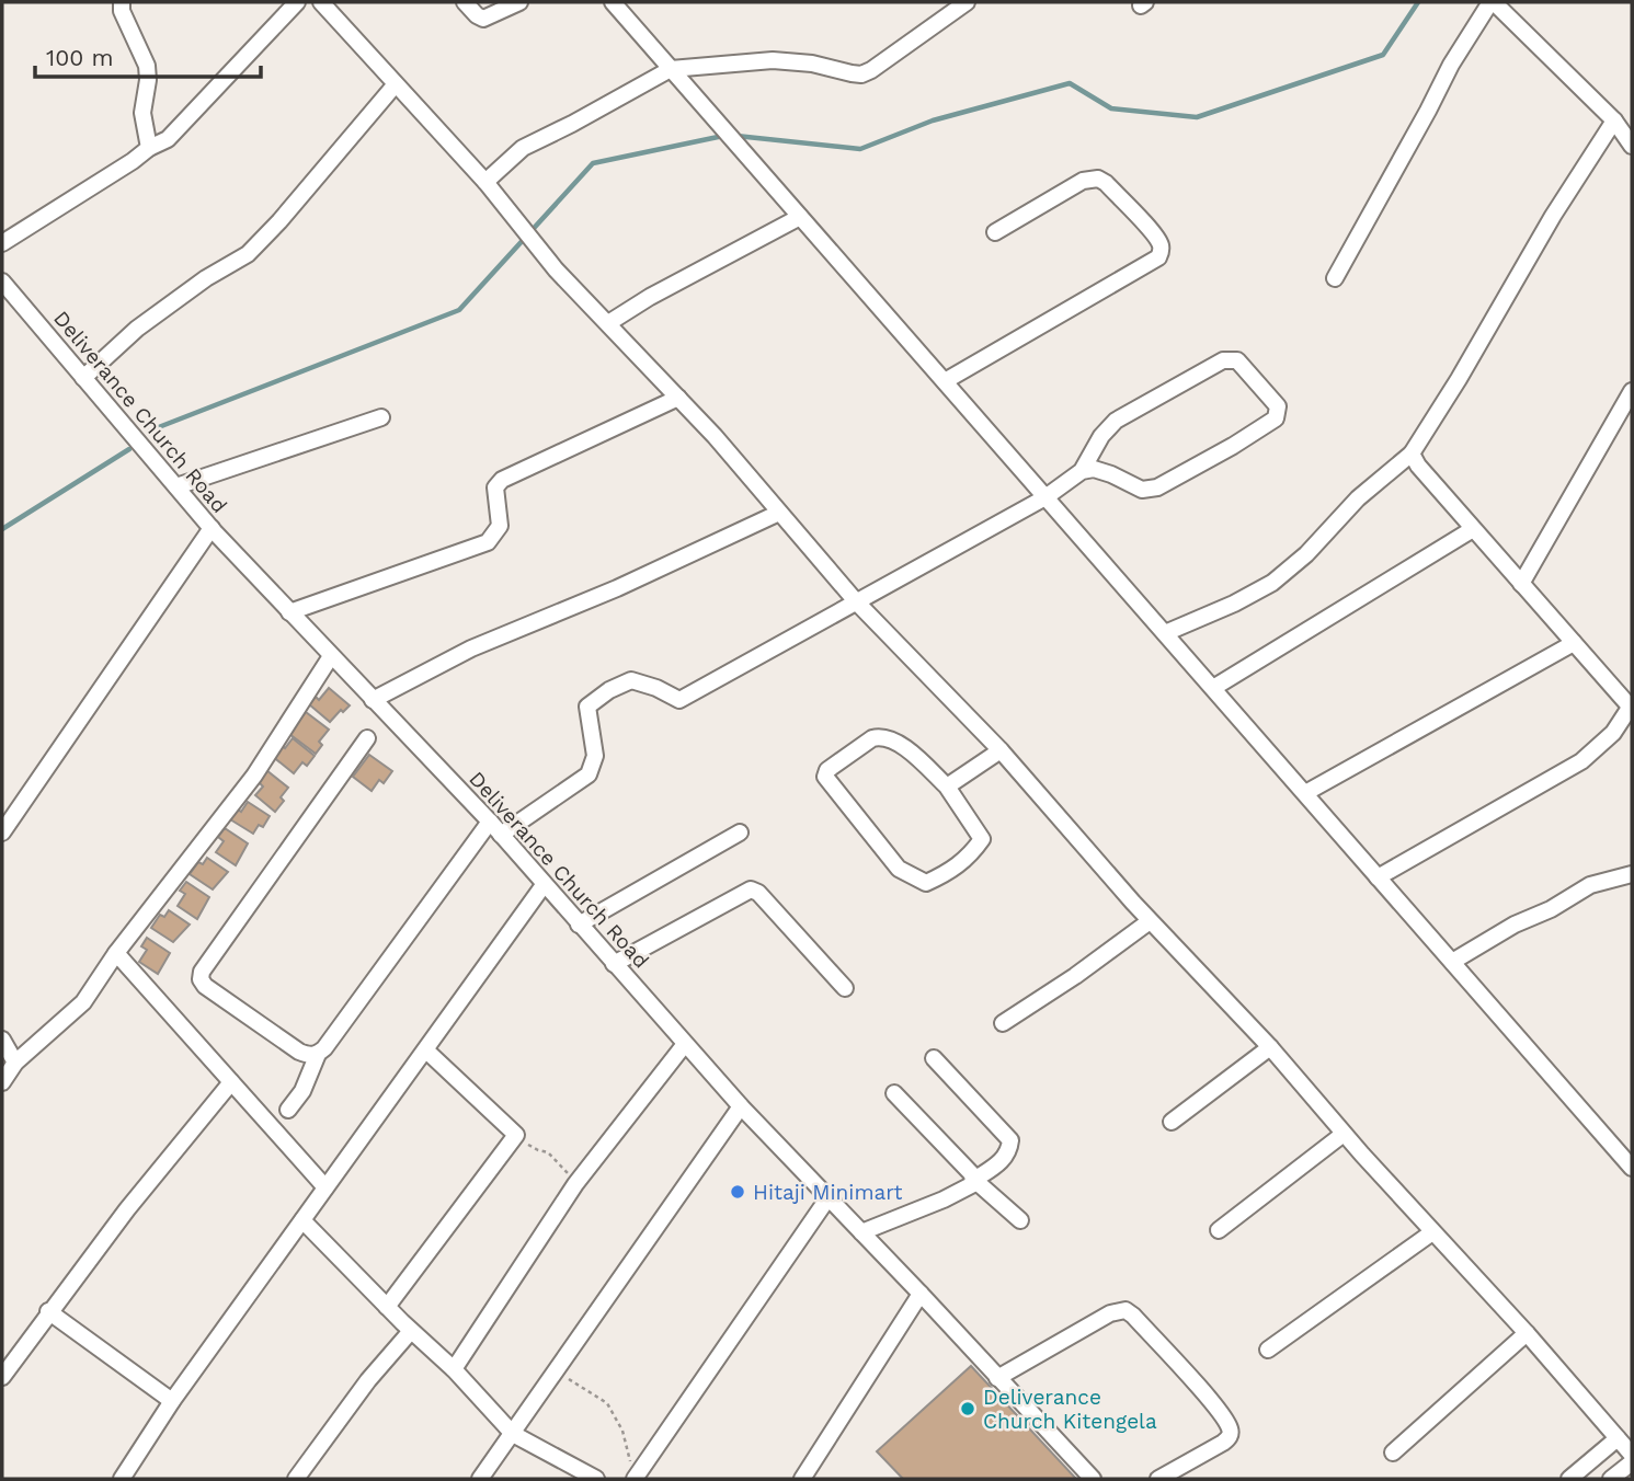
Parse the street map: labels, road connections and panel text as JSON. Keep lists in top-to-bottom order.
{
  "streets": {
    "street": ["Deliverance Church Road"]
  },
  "places": ["Hitaji Minimart", "Deliverance Church Kitengela"],
  "scale_bar": "100 m"
}
